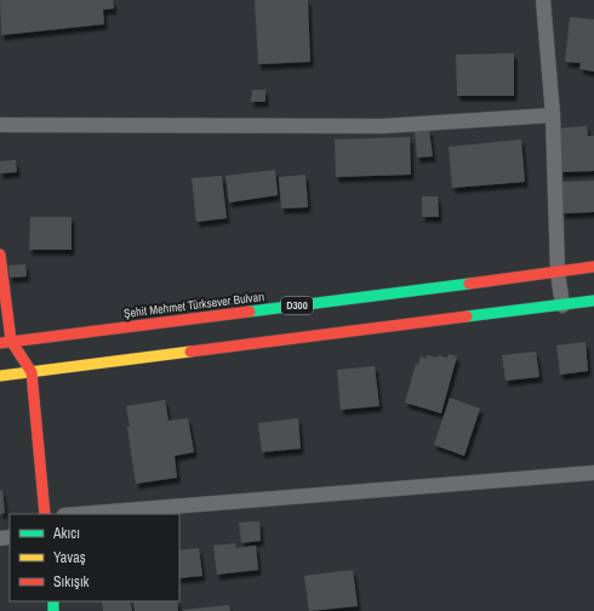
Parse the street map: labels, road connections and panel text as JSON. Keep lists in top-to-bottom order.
{
  "streets": {
    "main road": ["Şehit Mehmet Türksever Bulvarı", "D300"]
  },
  "legend": ["Akıcı", "Yavaş", "Sıkışık"]
}
